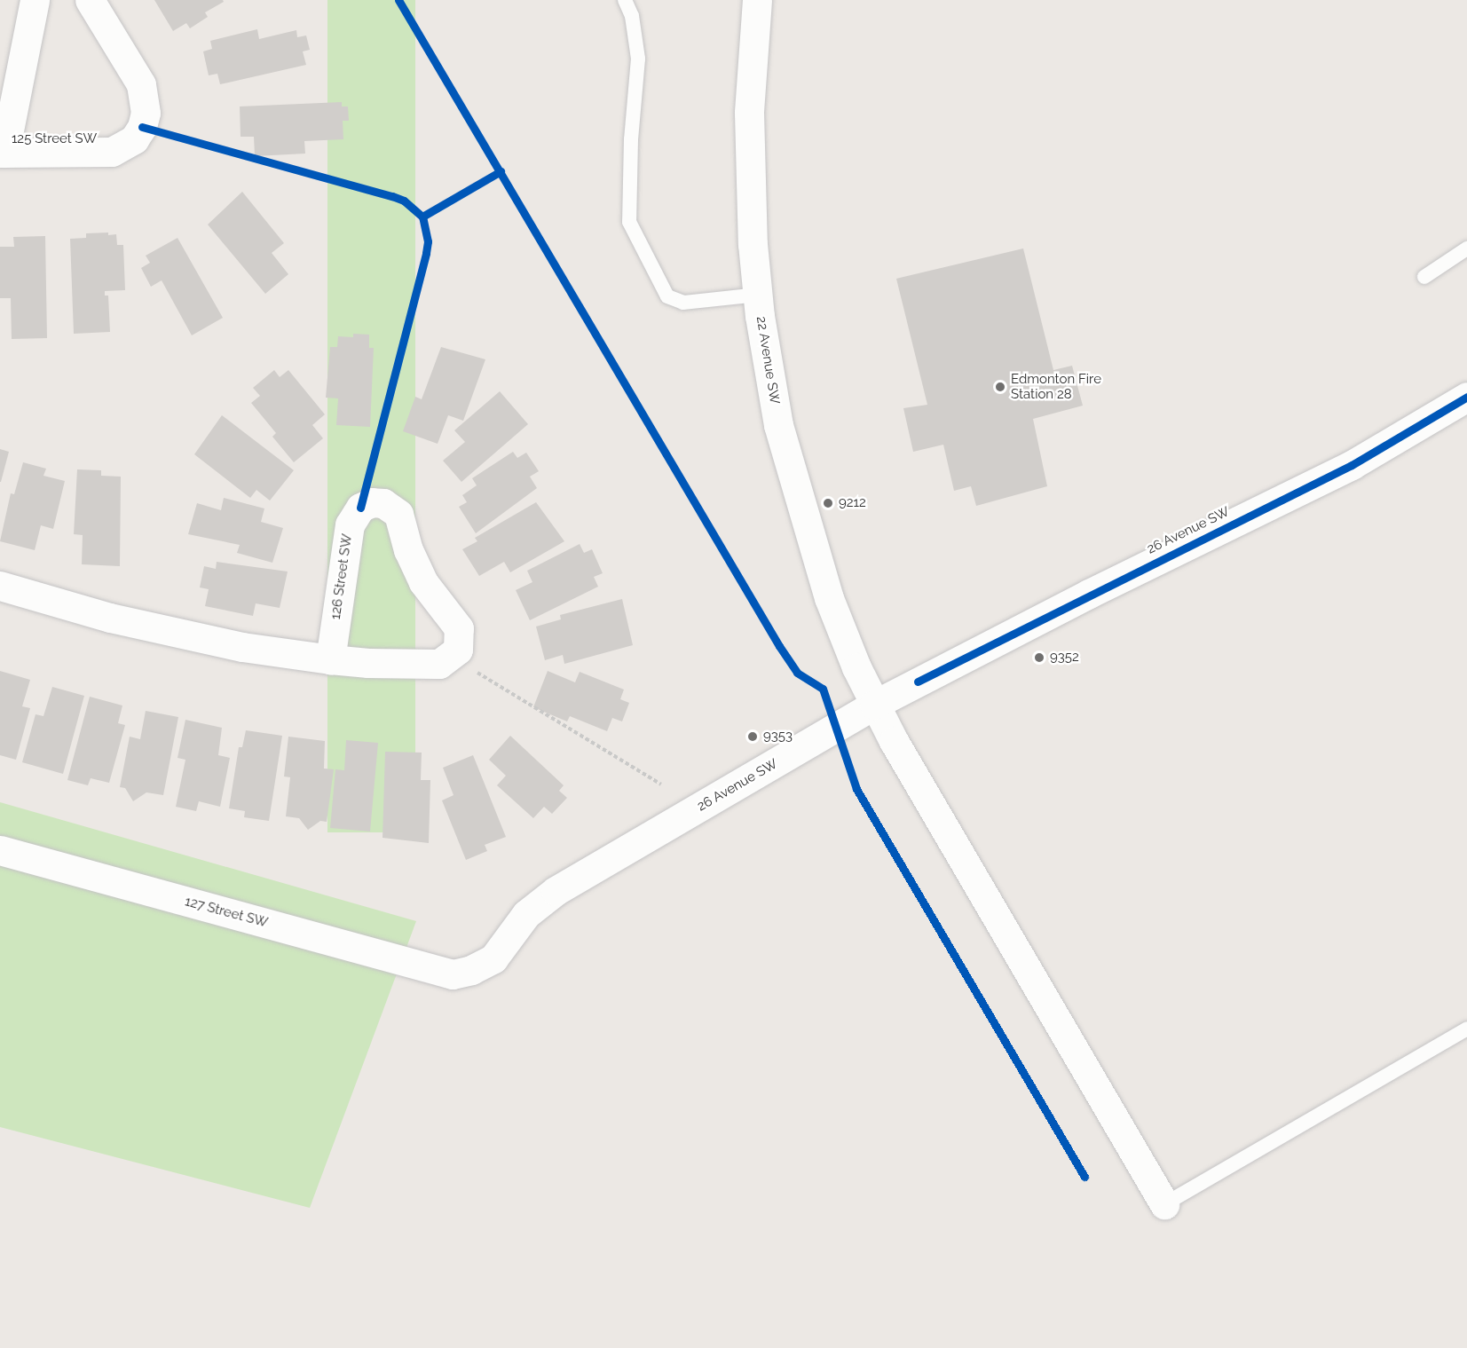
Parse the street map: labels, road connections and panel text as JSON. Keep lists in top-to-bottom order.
{
  "streets": {
    "street": [
      "125 Street SW",
      "22 Avenue SW",
      "26 Avenue SW",
      "126 Street SW",
      "127 Street SW"
    ]
  },
  "crossings": [
    ["22 Avenue SW", "26 Avenue SW"],
    ["26 Avenue SW", "127 Street SW"]
  ],
  "places": [
    "Edmonton Fire Station 28",
    "9212",
    "9352",
    "9353"
  ]
}
